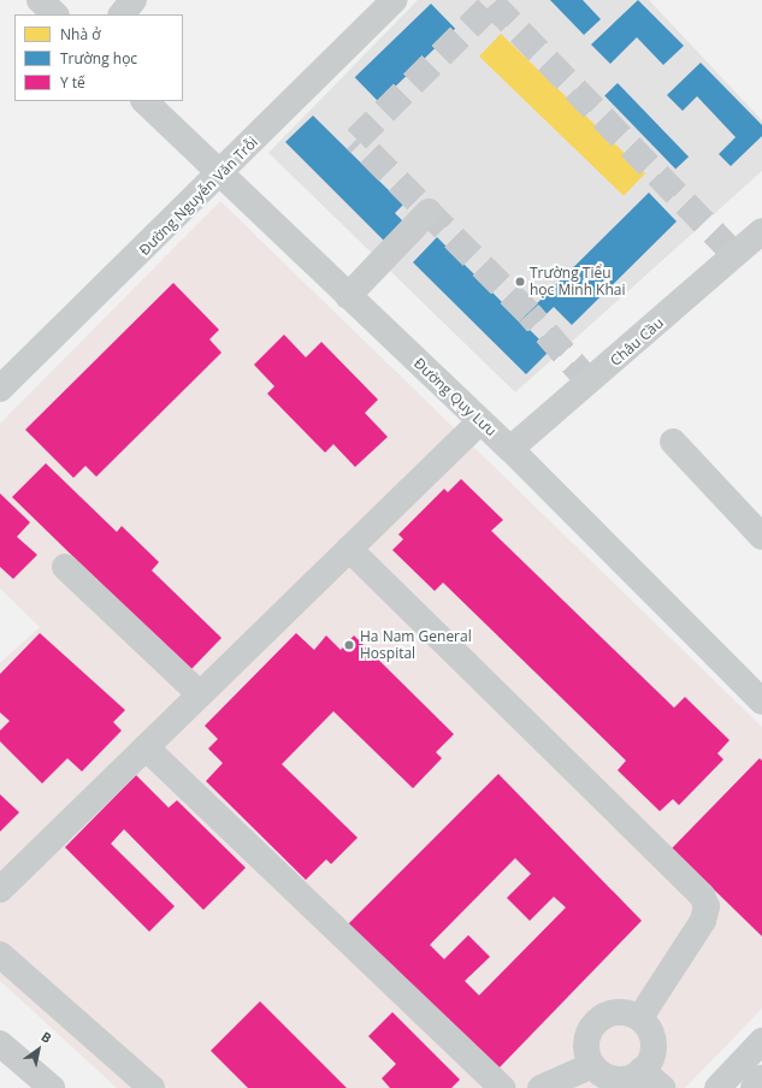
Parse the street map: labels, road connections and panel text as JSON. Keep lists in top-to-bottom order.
{
  "streets": {
    "street": ["Đường Nguyễn Văn Trỗi", "Châu Cầu", "Đường Quy Lưu"]
  },
  "crossings": [
    ["Đường Nguyễn Văn Trỗi", "Đường Quy Lưu"],
    ["Châu Cầu", "Đường Quy Lưu"]
  ],
  "places": ["Trường Tiểu học Minh Khai", "Ha Nam General Hospital"],
  "legend": ["Nhà ở", "Trường học", "Y tế"],
  "north": "top right"
}
